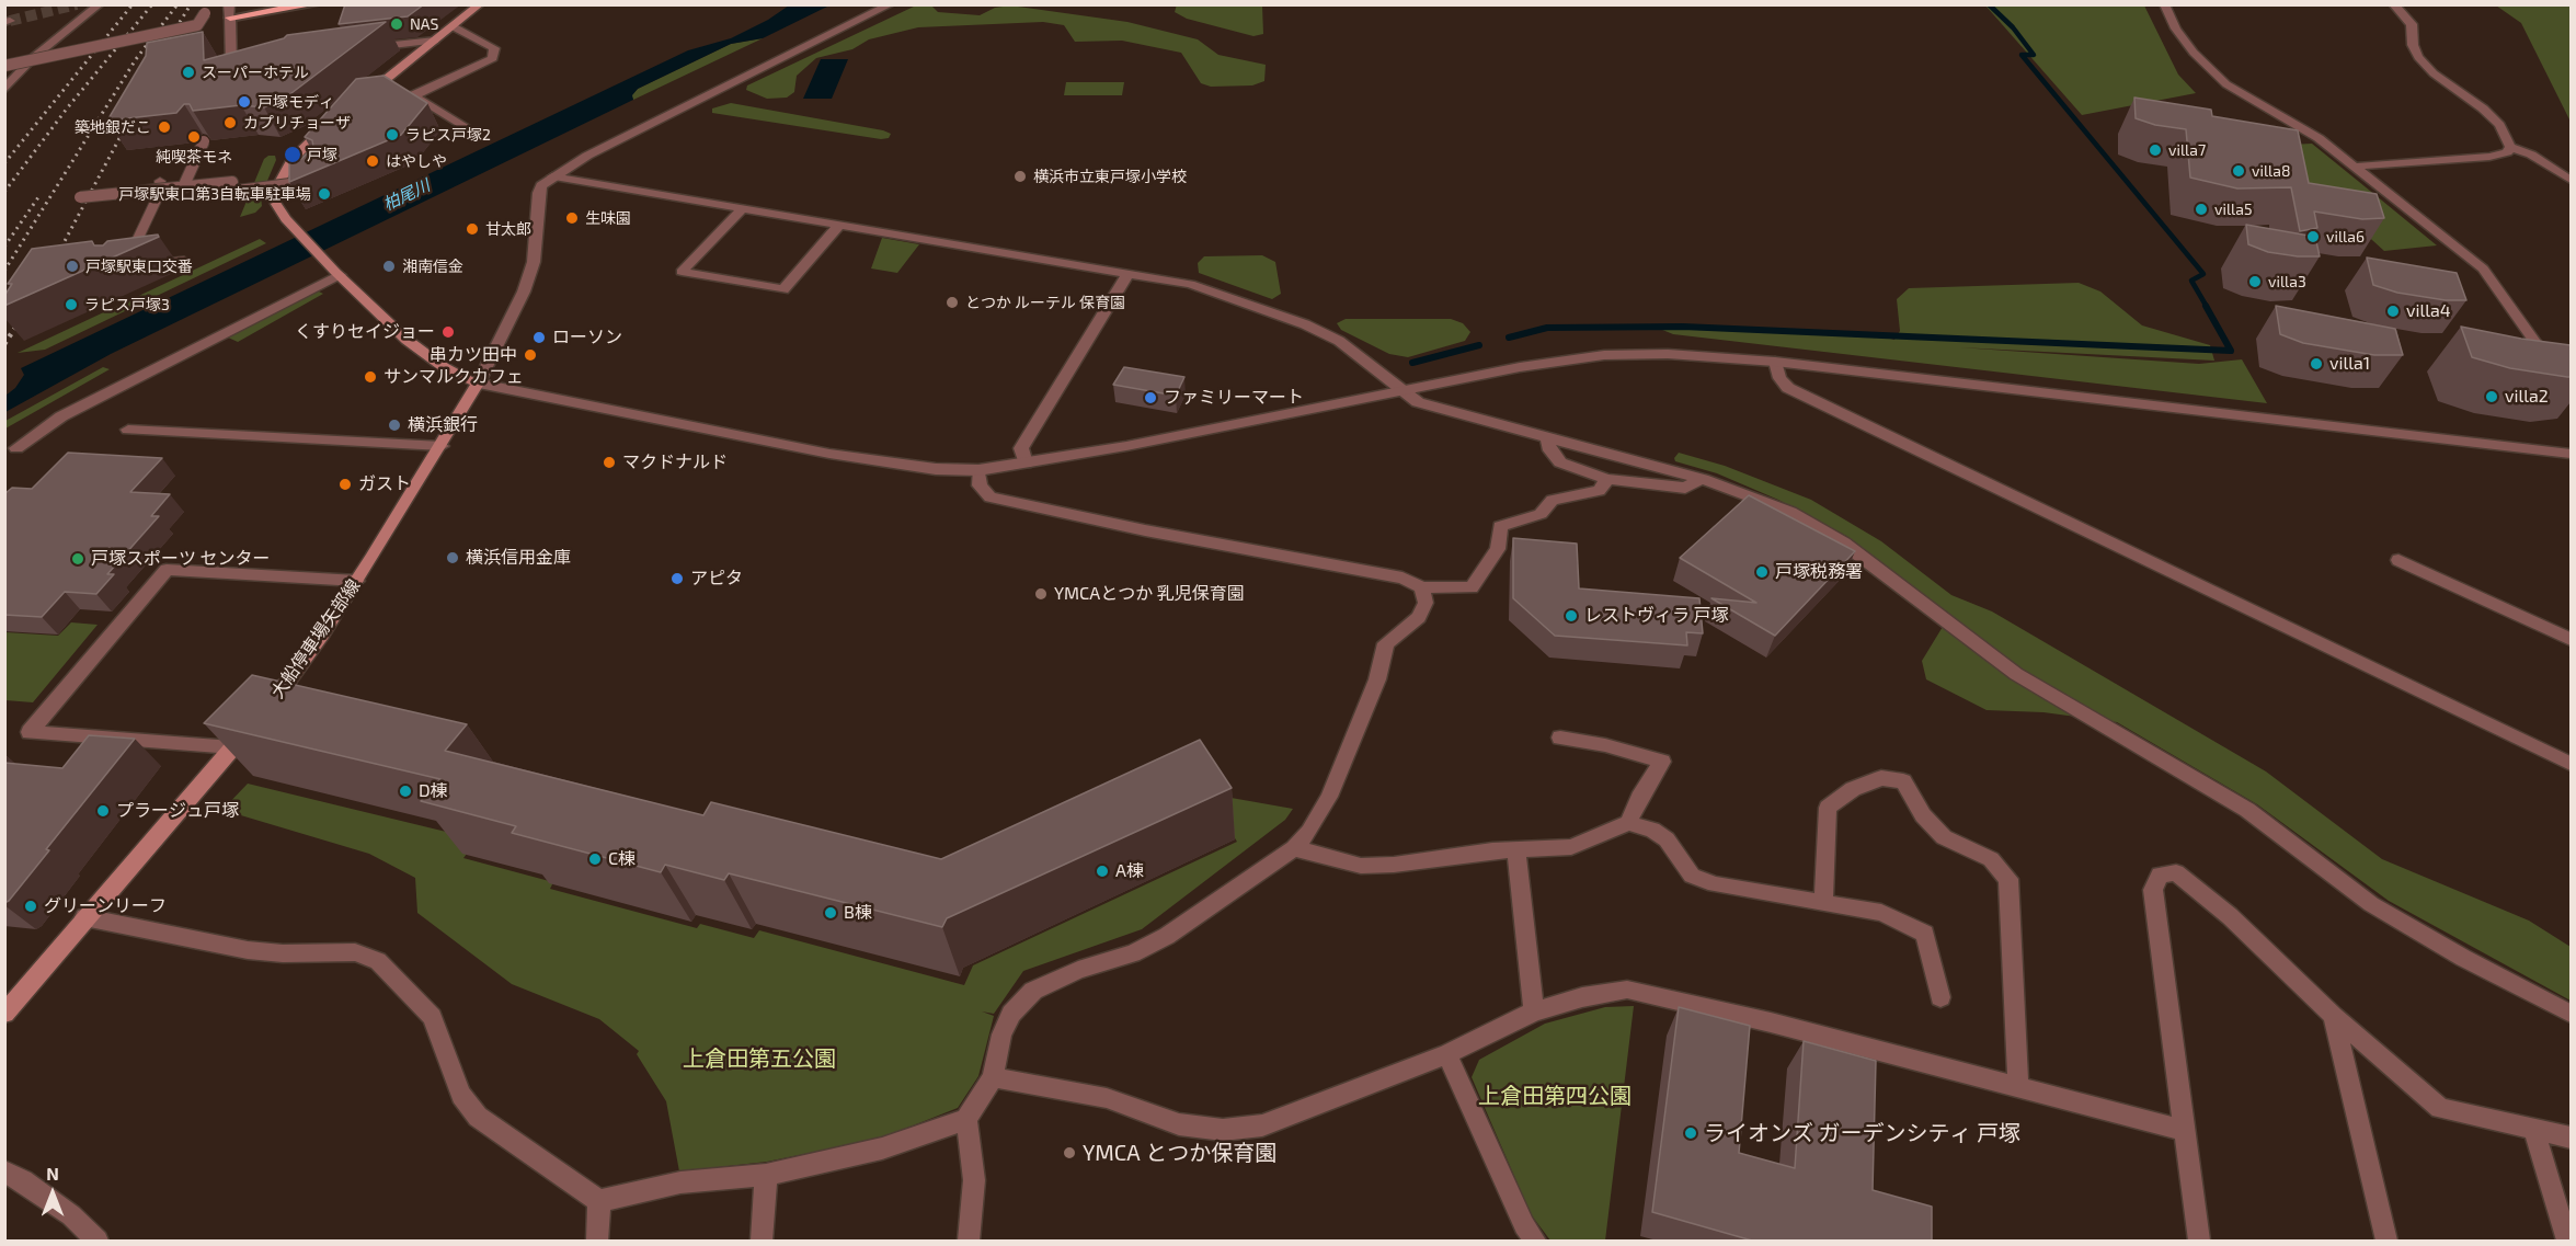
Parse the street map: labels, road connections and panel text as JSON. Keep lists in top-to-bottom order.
{
  "streets": {
    "main road": ["大船停車場矢部線"]
  },
  "water": ["柏尾川"],
  "parks": ["上倉田第五公園", "上倉田第四公園"],
  "places": [
    "NAS",
    "スーパーホテル",
    "戸塚モディ",
    "カプリチョーザ",
    "築地銀だこ",
    "ラピス戸塚2",
    "純喫茶モネ",
    "villa7",
    "戸塚",
    "はやしや",
    "villa8",
    "横浜市立東戸塚小学校",
    "戸塚駅東口第3自転車駐車場",
    "villa5",
    "生味園",
    "甘太郎",
    "villa6",
    "戸塚駅東口交番",
    "湘南信金",
    "villa3",
    "とつか ルーテル 保育園",
    "ラピス戸塚3",
    "villa4",
    "くすりセイジョー",
    "ローソン",
    "串カツ田中",
    "villa1",
    "サンマルクカフェ",
    "villa2",
    "ファミリーマート",
    "横浜銀行",
    "マクドナルド",
    "ガスト",
    "横浜信用金庫",
    "戸塚スポーツ センター",
    "戸塚税務署",
    "アピタ",
    "YMCAとつか 乳児保育園",
    "レストヴィラ 戸塚",
    "D棟",
    "プラージュ戸塚",
    "C棟",
    "A棟",
    "グリーンリーフ",
    "B棟",
    "ライオンズ ガーデンシティ 戸塚",
    "YMCA とつか保育園"
  ],
  "north": "top"
}
